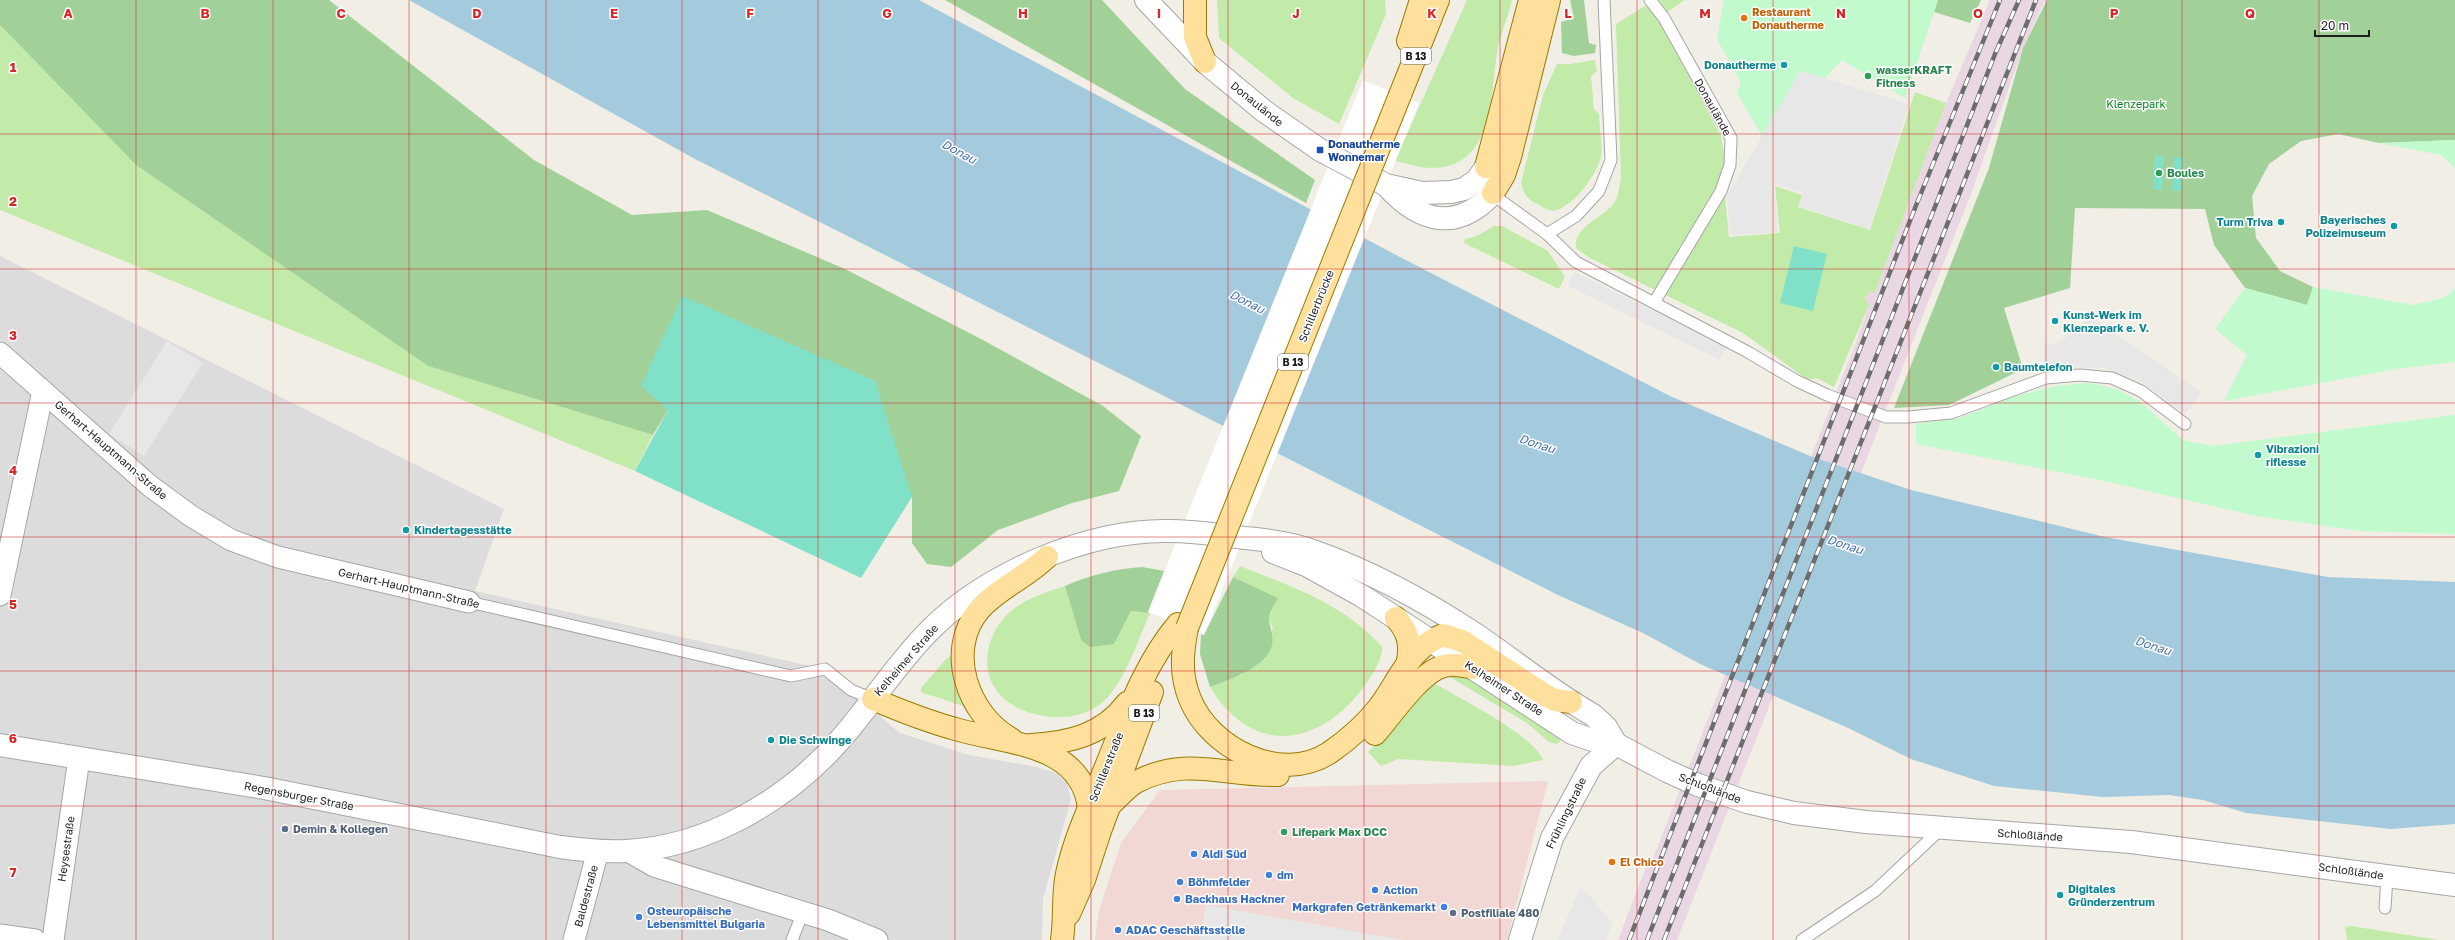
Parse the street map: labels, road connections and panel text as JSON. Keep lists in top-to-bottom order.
{
  "streets": {
    "main road": ["B 13", "Schillerbrücke", "Schillerstraße"],
    "street": [
      "Donaulände",
      "Gerhart-Hauptmann-Straße",
      "Kelheimer Straße",
      "Schloßlände",
      "Regensburger Straße",
      "Frühlingstraße",
      "Heysestraße",
      "Baldestraße"
    ]
  },
  "crossings": [
    ["Schillerbrücke", "Schillerstraße"],
    ["Gerhart-Hauptmann-Straße", "Kelheimer Straße"],
    ["Kelheimer Straße", "Schloßlände"],
    ["Kelheimer Straße", "Regensburger Straße"],
    ["Kelheimer Straße", "Frühlingstraße"],
    ["Kelheimer Straße", "Baldestraße"],
    ["Schloßlände", "Frühlingstraße"],
    ["Regensburger Straße", "Heysestraße"],
    ["Regensburger Straße", "Baldestraße"]
  ],
  "water": ["Donau"],
  "parks": ["Klenzepark"],
  "places": {
    "other": [
      "Restaurant Donautherme",
      "Donautherme",
      "wasserKRAFT Fitness",
      "Boules",
      "Turm Triva",
      "Bayerisches Polizeimuseum",
      "Kunst-Werk im Klenzepark e. V.",
      "Baumtelefon",
      "Vibrazioni riflesse",
      "Kindertagesstätte",
      "Die Schwinge",
      "Demin & Kollegen",
      "Lifepark Max DCC",
      "Aldi Süd",
      "El Chico",
      "dm",
      "Böhmfelder",
      "Action",
      "Digitales Gründerzentrum",
      "Backhaus Hackner",
      "Markgrafen Getränkemarkt",
      "Postfiliale 480",
      "Osteuropäische Lebensmittel Bulgaria",
      "ADAC Geschäftsstelle"
    ],
    "transit": ["Donautherme Wonnemar"]
  },
  "scale_bar": "20 m",
  "grid": {
    "columns": [
      "A",
      "B",
      "C",
      "D",
      "E",
      "F",
      "G",
      "H",
      "I",
      "J",
      "K",
      "L",
      "M",
      "N",
      "O",
      "P",
      "Q"
    ],
    "rows": [
      "1",
      "2",
      "3",
      "4",
      "5",
      "6",
      "7"
    ]
  }
}
